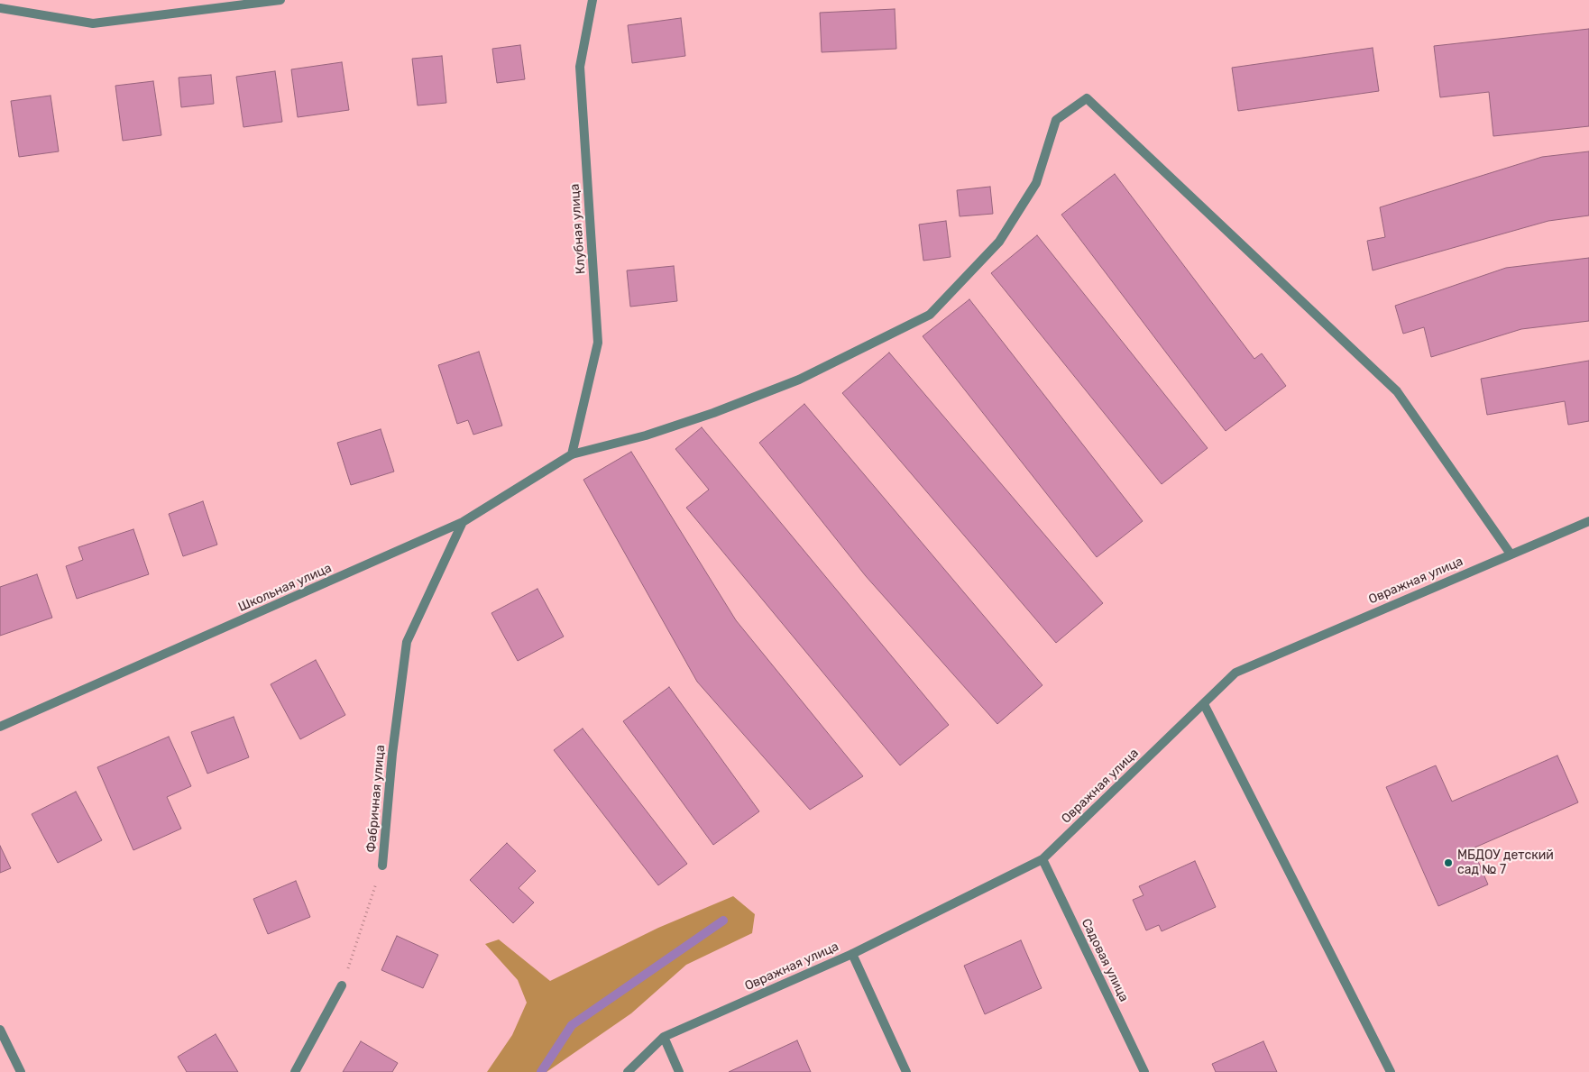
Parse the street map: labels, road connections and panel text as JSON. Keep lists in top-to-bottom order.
{
  "streets": {
    "street": [
      "Клубная улица",
      "Овражная улица",
      "Школьная улица",
      "Фабричная улица",
      "Садовая улица"
    ]
  },
  "crossings": [
    ["Клубная улица", "Школьная улица"],
    ["Овражная улица", "Школьная улица"],
    ["Овражная улица", "Садовая улица"],
    ["Школьная улица", "Фабричная улица"]
  ],
  "places": ["МБДОУ детский сад № 7"]
}
